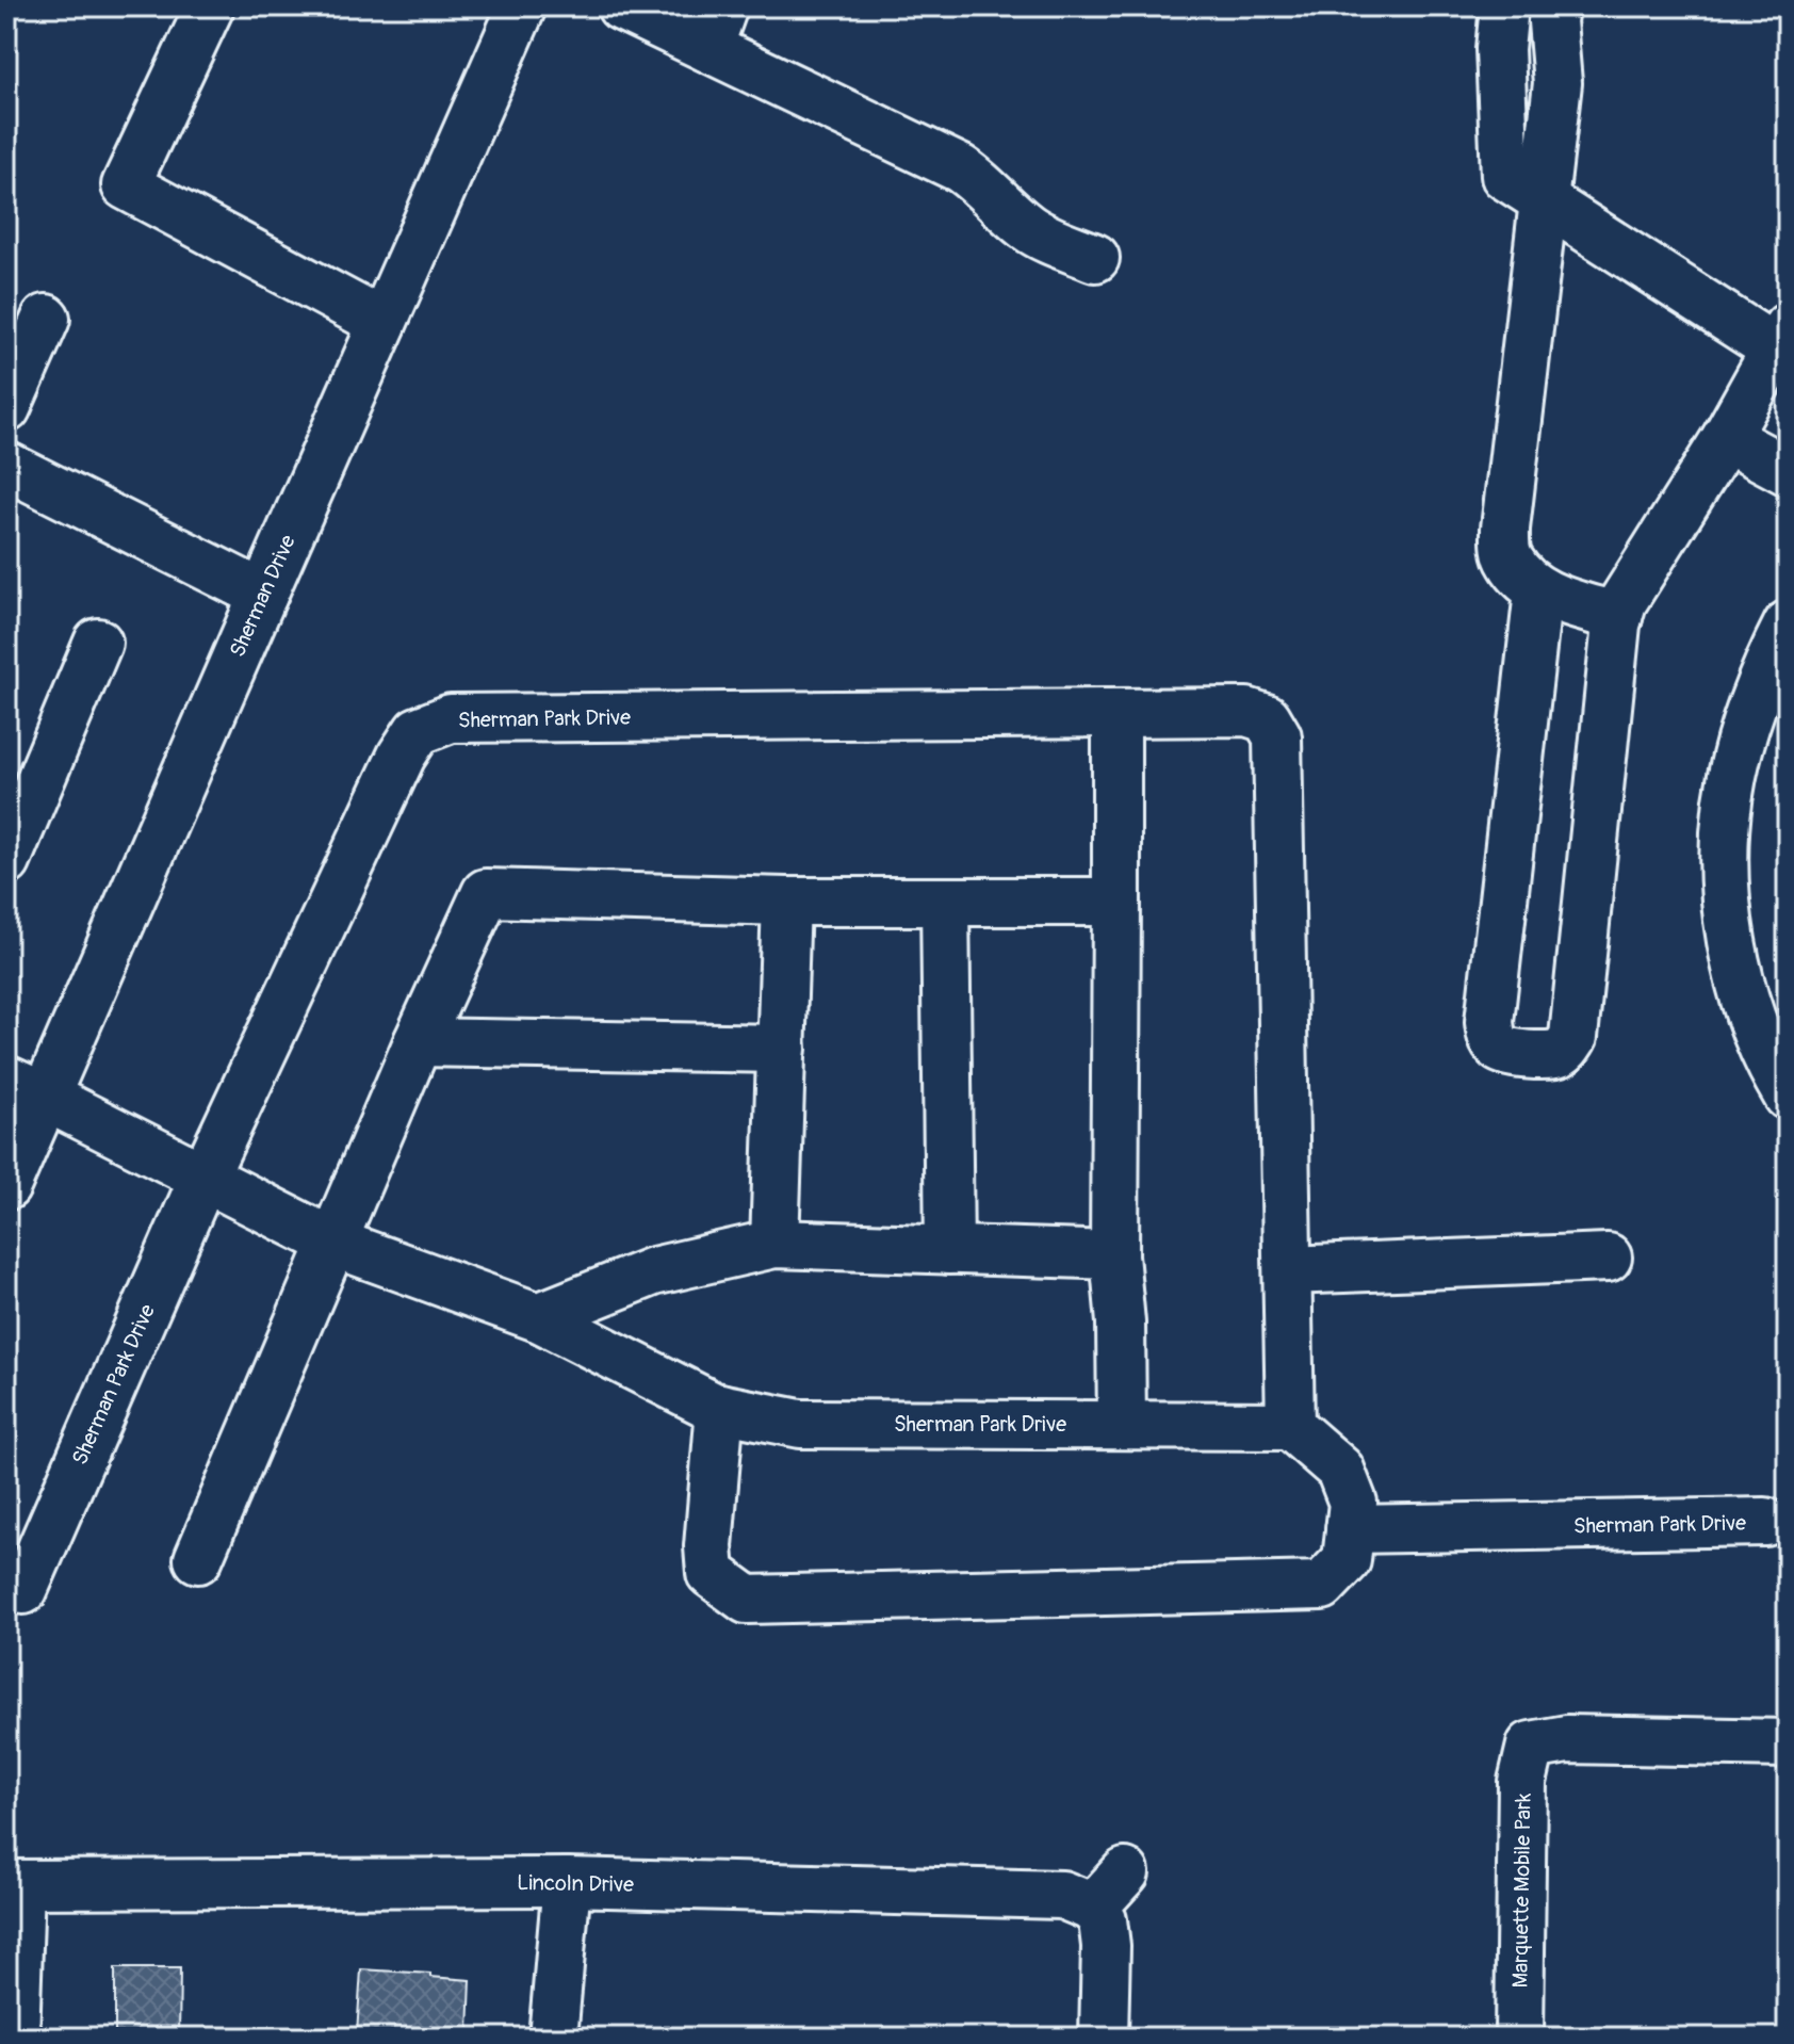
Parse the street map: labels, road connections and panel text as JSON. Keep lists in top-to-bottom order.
{
  "streets": {
    "main road": [
      "Sherman Drive",
      "Sherman Park Drive",
      "Lincoln Drive",
      "Marquette Mobile Park"
    ]
  },
  "crossings": [
    ["Sherman Drive", "Sherman Park Drive"]
  ]
}
